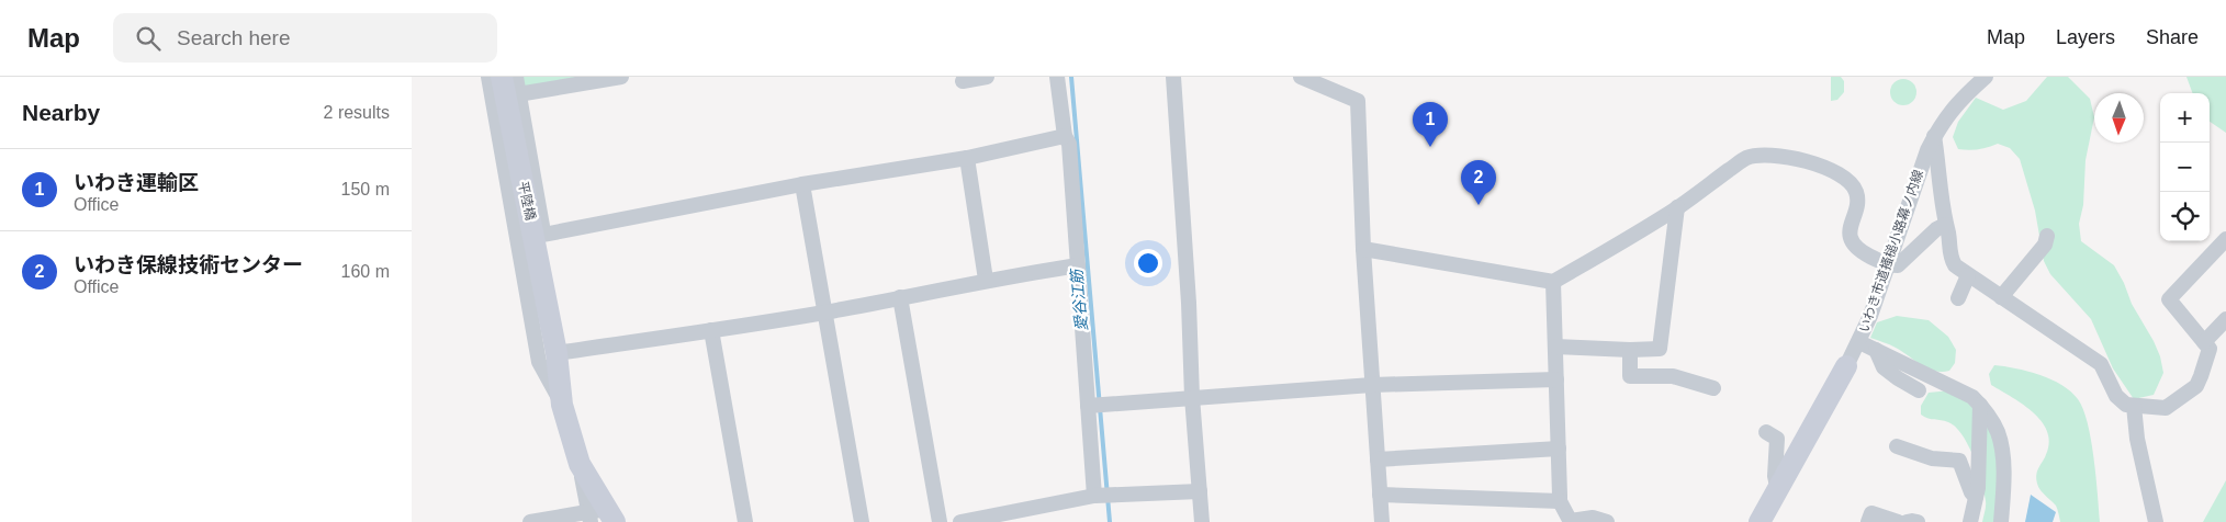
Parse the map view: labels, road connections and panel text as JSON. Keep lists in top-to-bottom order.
{
  "streets": {
    "street": ["平陸橋", "いわき市道搔槌小路幕ノ内線"]
  },
  "water": ["愛谷江筋"],
  "north": "bottom",
  "page": {
    "header": "Map",
    "search": "Search here",
    "nav": ["Map", "Layers", "Share"],
    "heading": ["Nearby", "2 results"],
    "map_buttons": ["+", "−"],
    "pins": ["1", "2"],
    "list": [
      {
        "mark": "1",
        "name": "いわき運輸区",
        "note": "Office",
        "value": "150 m"
      },
      {
        "mark": "2",
        "name": "いわき保線技術センター",
        "note": "Office",
        "value": "160 m"
      }
    ]
  }
}
